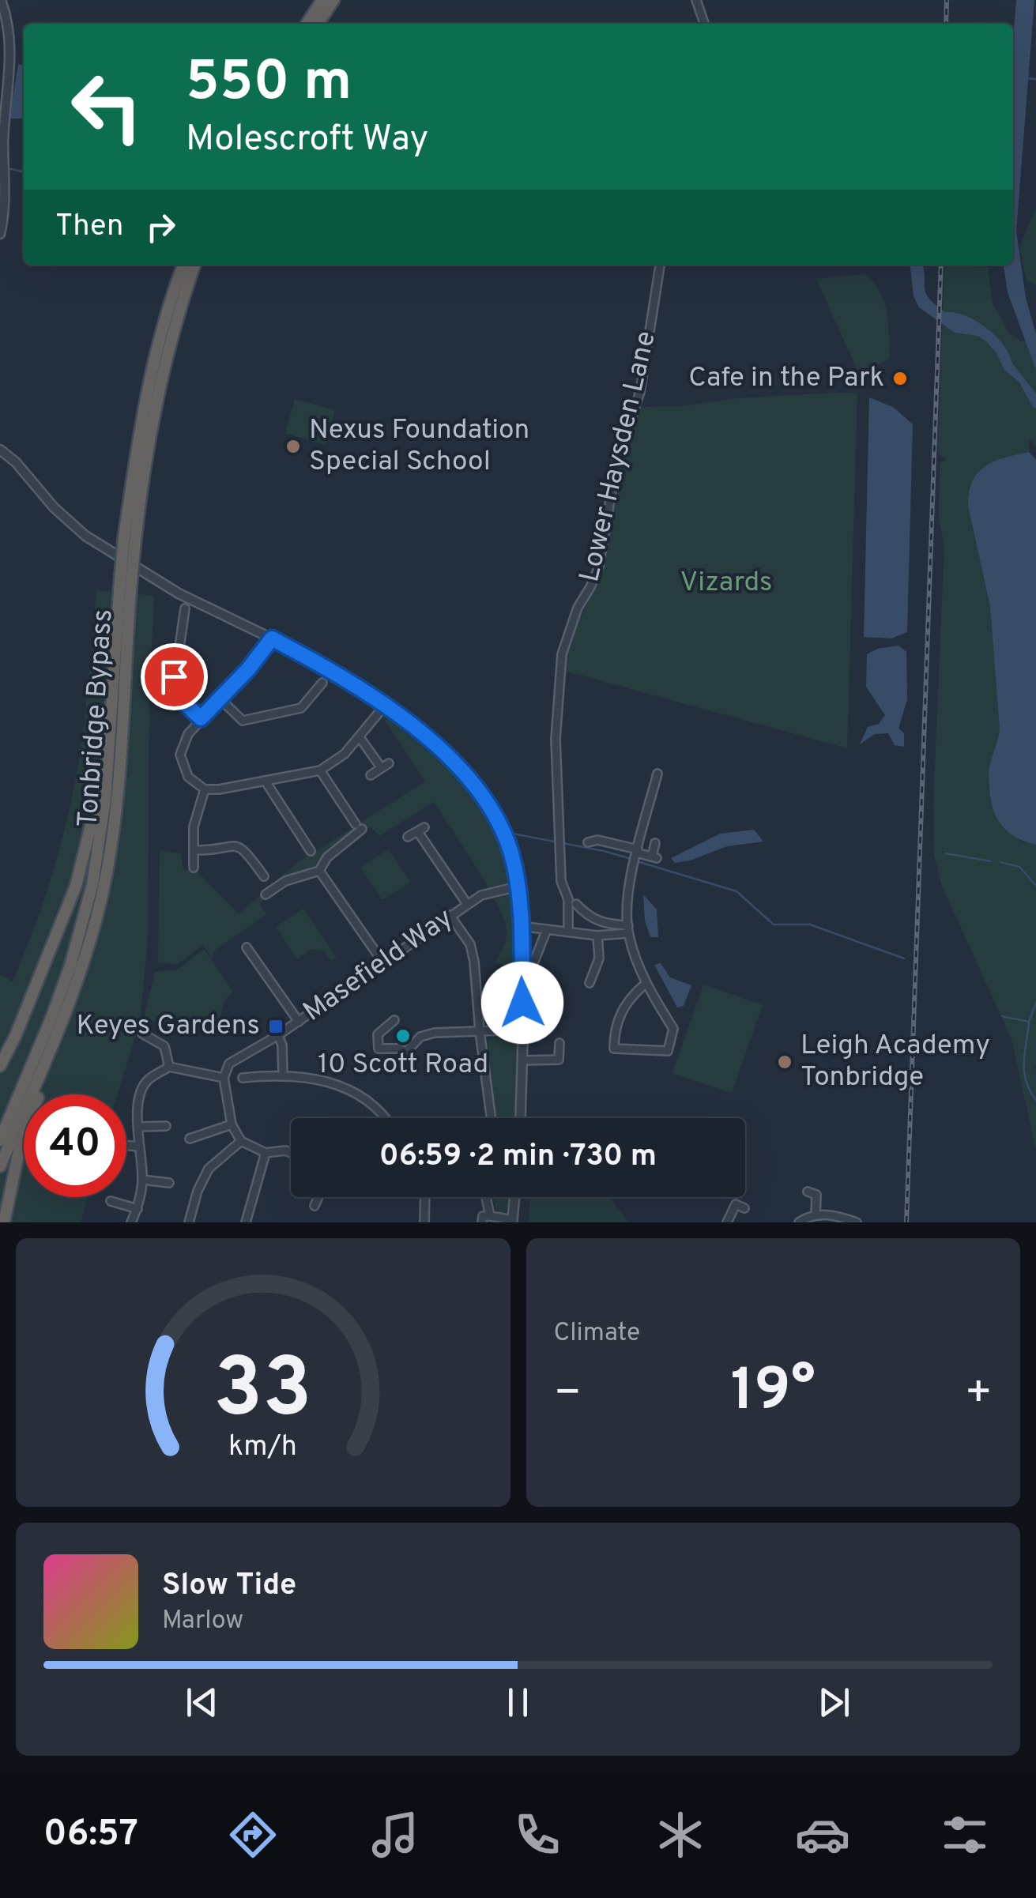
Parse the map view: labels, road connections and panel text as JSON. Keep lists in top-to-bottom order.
{
  "streets": {
    "highway": ["Tonbridge Bypass"],
    "street": ["Lower Haysden Lane", "Masefield Way"]
  },
  "parks": ["Vizards"],
  "places": {
    "other": [
      "Cafe in the Park",
      "Nexus Foundation Special School",
      "10 Scott Road",
      "Leigh Academy Tonbridge"
    ],
    "transit": ["Keyes Gardens"]
  },
  "page": {
    "turn": ["550 m", "Molescroft Way"],
    "then": "Then",
    "limit": "40",
    "trip": "06:59 · 2 min · 730 m",
    "tile": "Climate",
    "heat": ["−", "19°", "+"],
    "song": ["Slow Tide", "Marlow"],
    "tabs": "06:57",
    "gauge": ["33", "km/h"]
  }
}
